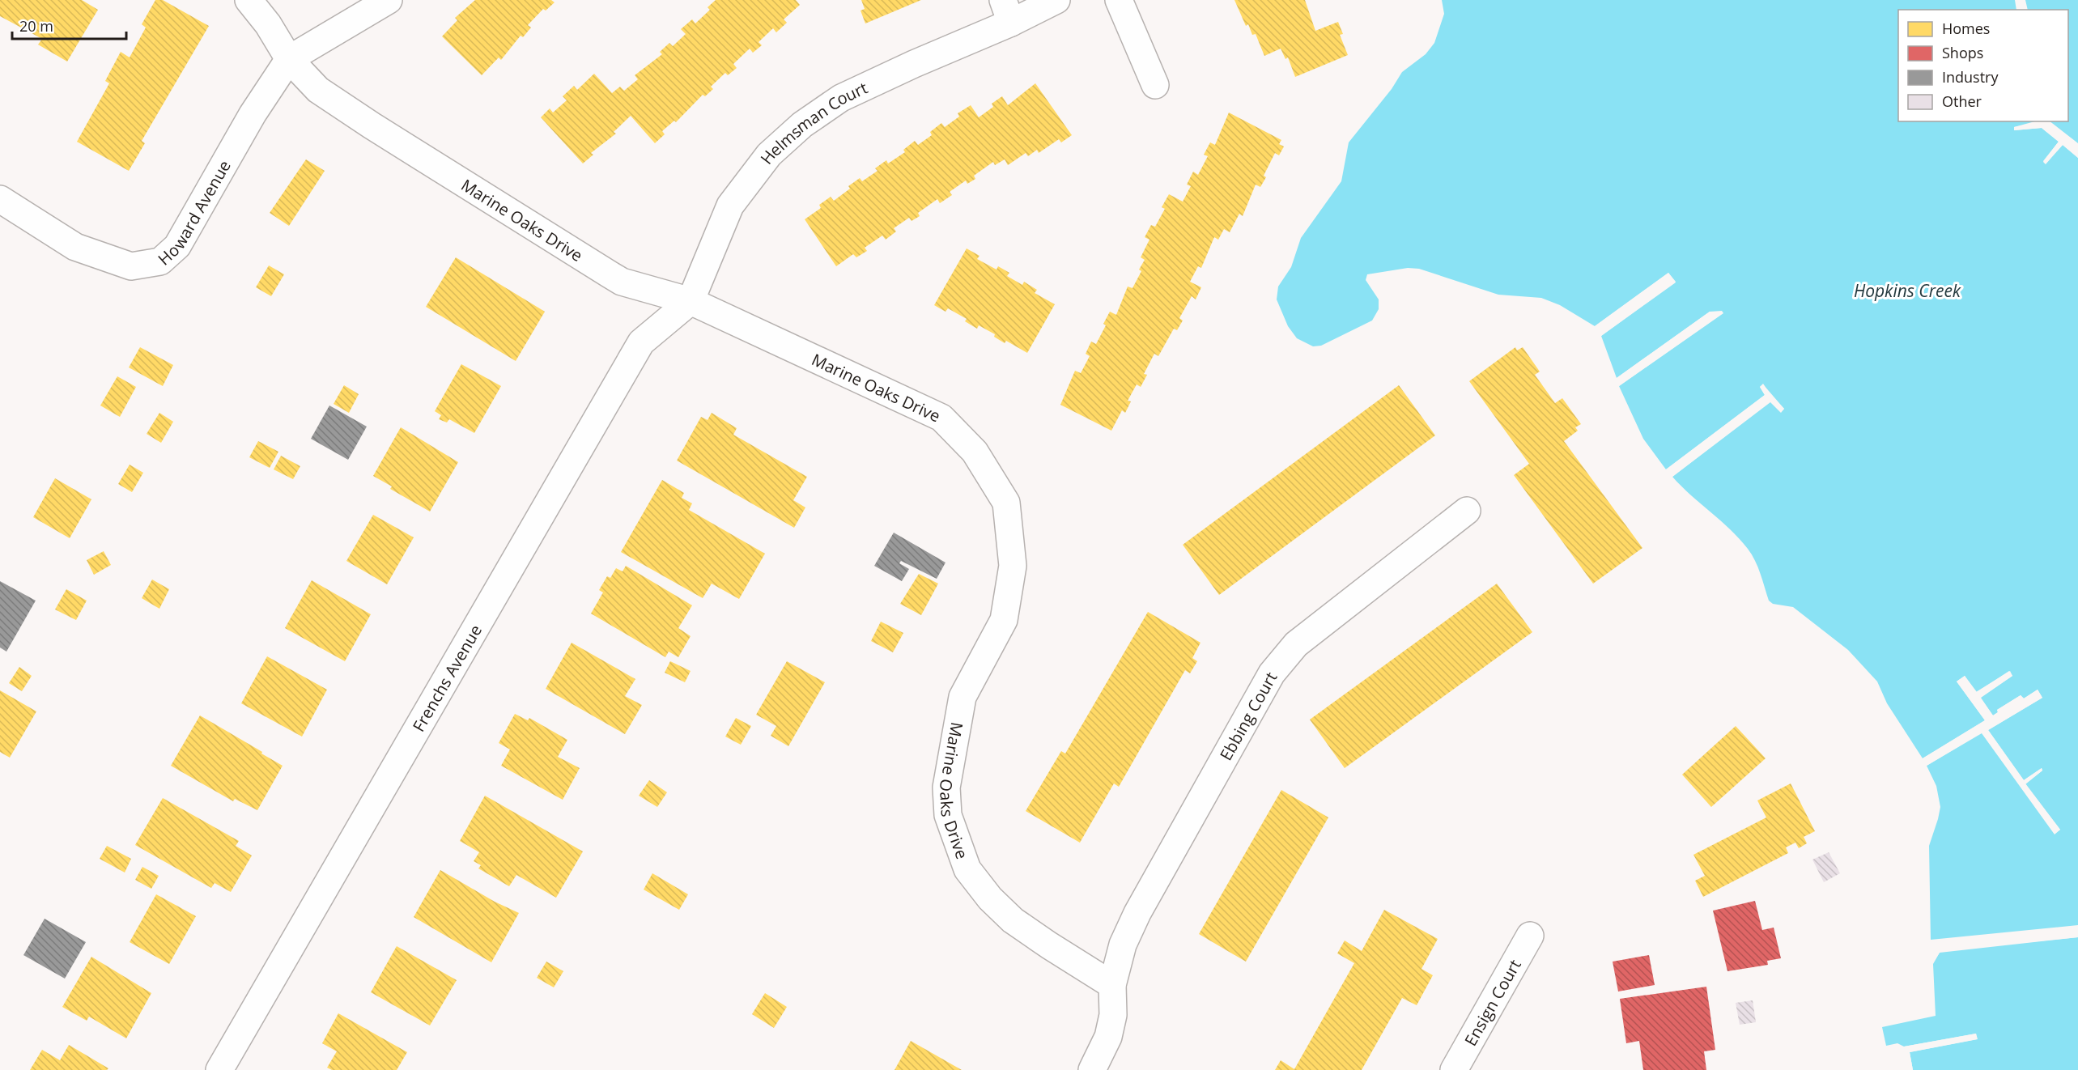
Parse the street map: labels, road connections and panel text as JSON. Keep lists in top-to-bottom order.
{
  "streets": {
    "street": [
      "Helmsman Court",
      "Howard Avenue",
      "Marine Oaks Drive",
      "Frenchs Avenue",
      "Ebbing Court",
      "Ensign Court"
    ]
  },
  "crossings": [
    ["Helmsman Court", "Marine Oaks Drive"],
    ["Helmsman Court", "Frenchs Avenue"],
    ["Howard Avenue", "Marine Oaks Drive"],
    ["Marine Oaks Drive", "Frenchs Avenue"],
    ["Marine Oaks Drive", "Ebbing Court"]
  ],
  "water": ["Hopkins Creek"],
  "legend": [
    "Homes",
    "Shops",
    "Industry",
    "Other"
  ],
  "scale_bar": "20 m"
}
